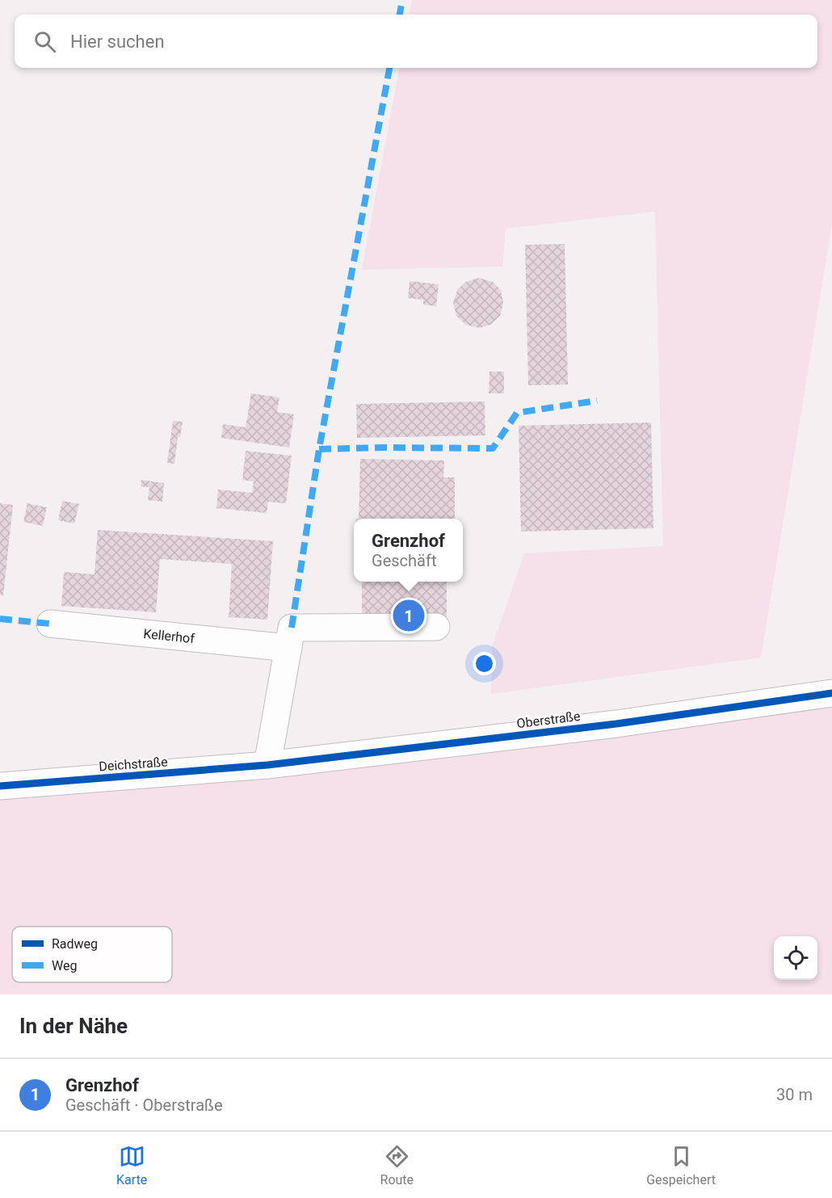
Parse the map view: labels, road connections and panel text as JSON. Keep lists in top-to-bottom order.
{
  "streets": {
    "street": ["Kellerhof", "Oberstraße", "Deichstraße"]
  },
  "crossings": [
    ["Oberstraße", "Deichstraße"]
  ],
  "legend": ["Radweg", "Weg"],
  "page": {
    "search": "Hier suchen",
    "popup": ["Grenzhof", "Geschäft"],
    "pins": "1",
    "heading": "In der Nähe",
    "list": [
      {
        "mark": "1",
        "name": "Grenzhof",
        "note": "Geschäft · Oberstraße",
        "value": "30 m"
      }
    ],
    "nav": ["Karte", "Route", "Gespeichert"]
  }
}
